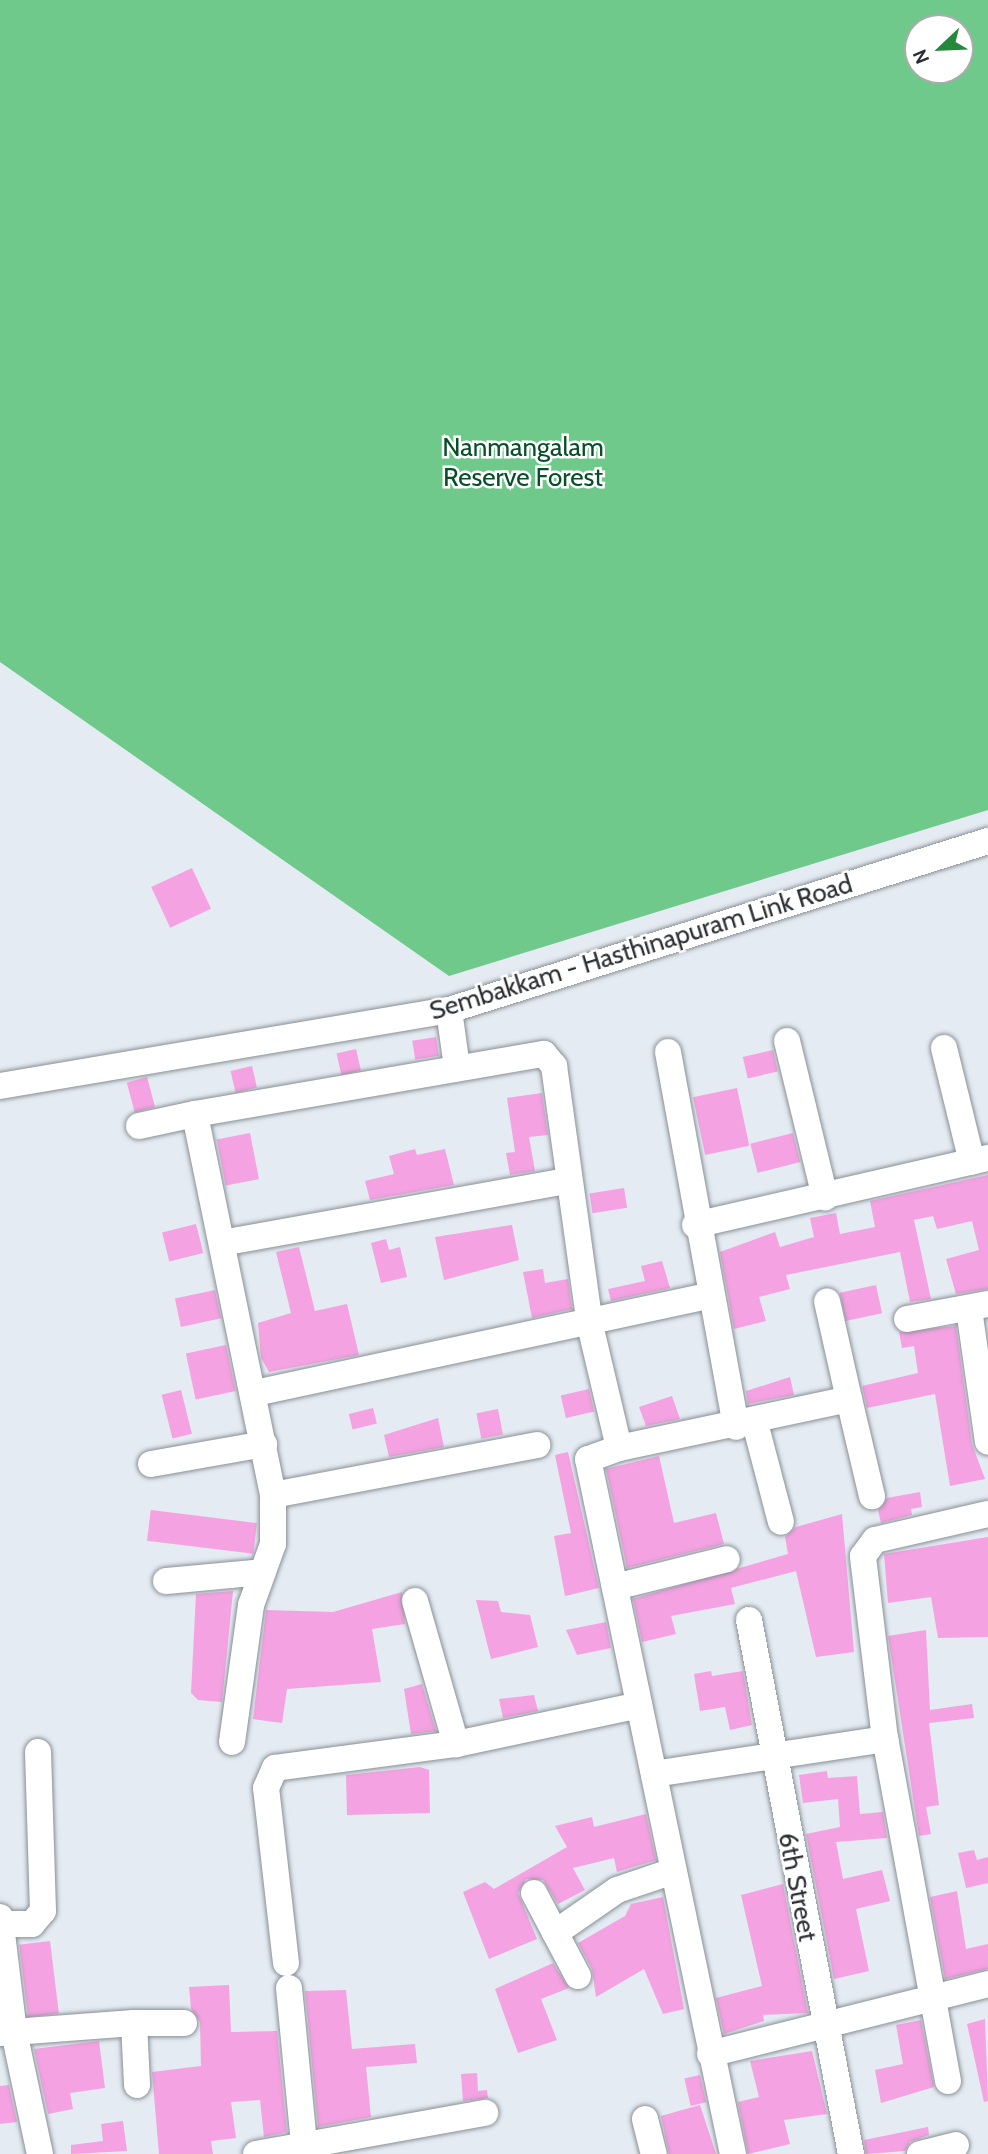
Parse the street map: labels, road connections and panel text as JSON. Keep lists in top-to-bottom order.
{
  "streets": {
    "street": ["Sembakkam - Hasthinapuram Link Road", "6th Street"]
  },
  "parks": ["Nanmangalam Reserve Forest"],
  "north": "bottom left"
}
